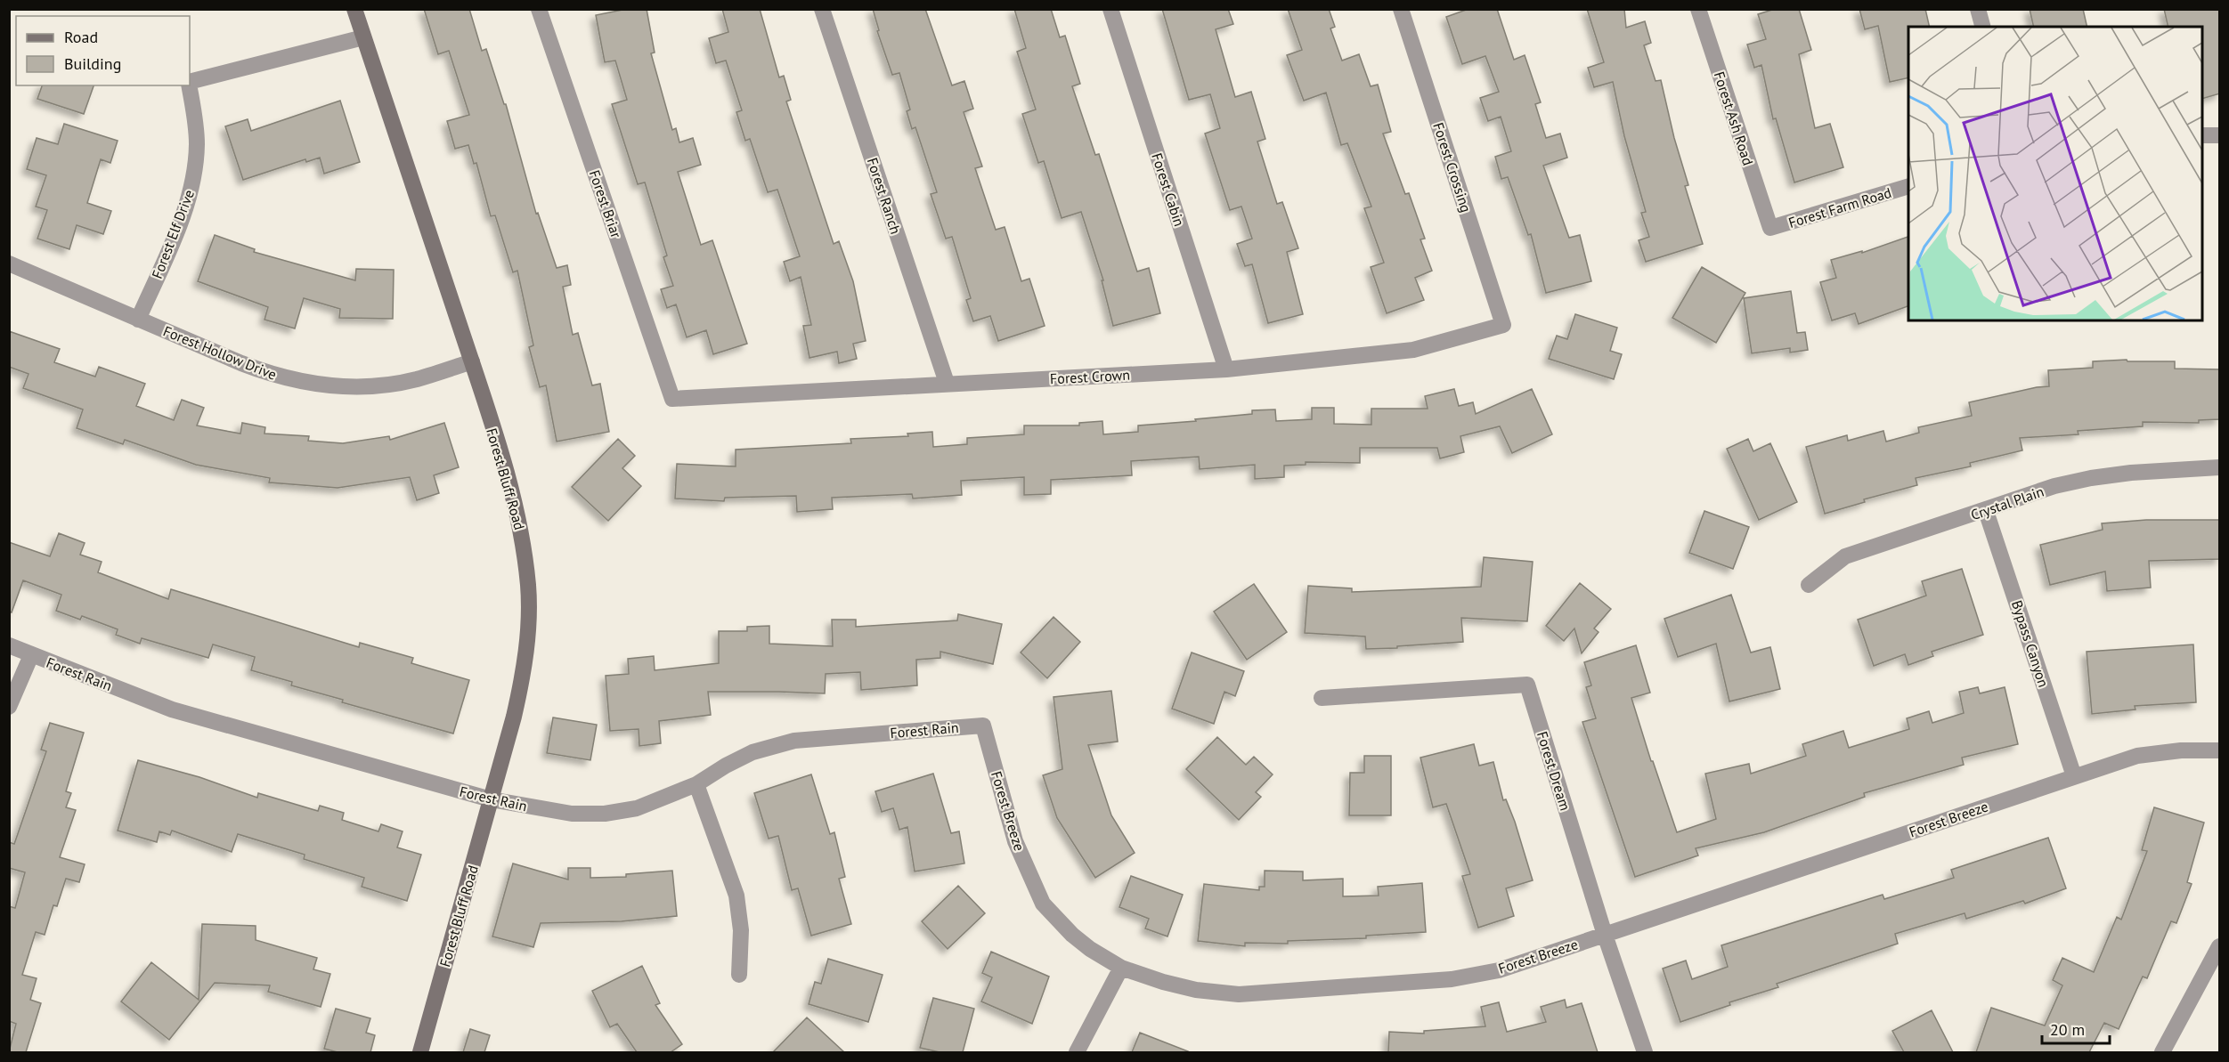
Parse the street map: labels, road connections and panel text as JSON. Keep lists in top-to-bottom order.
{
  "streets": {
    "street": [
      "Forest Ash Road",
      "Forest Crossing",
      "Forest Cabin",
      "Forest Ranch",
      "Forest Briar",
      "Forest Farm Road",
      "Forest Elf Drive",
      "Forest Hollow Drive",
      "Forest Crown",
      "Forest Bluff Road",
      "Crystal Plain",
      "Bypass Canyon",
      "Forest Rain",
      "Forest Dream",
      "Forest Breeze"
    ]
  },
  "crossings": [
    ["Forest Ash Road", "Forest Farm Road"],
    ["Forest Crossing", "Forest Crown"],
    ["Forest Cabin", "Forest Crown"],
    ["Forest Ranch", "Forest Crown"],
    ["Forest Briar", "Forest Crown"],
    ["Forest Elf Drive", "Forest Hollow Drive"],
    ["Forest Elf Drive", "Forest Bluff Road"],
    ["Forest Hollow Drive", "Forest Bluff Road"],
    ["Forest Bluff Road", "Forest Rain"],
    ["Crystal Plain", "Bypass Canyon"],
    ["Bypass Canyon", "Forest Breeze"],
    ["Forest Rain", "Forest Breeze"],
    ["Forest Dream", "Forest Breeze"]
  ],
  "legend": ["Road", "Building"],
  "scale_bar": "20 m"
}
